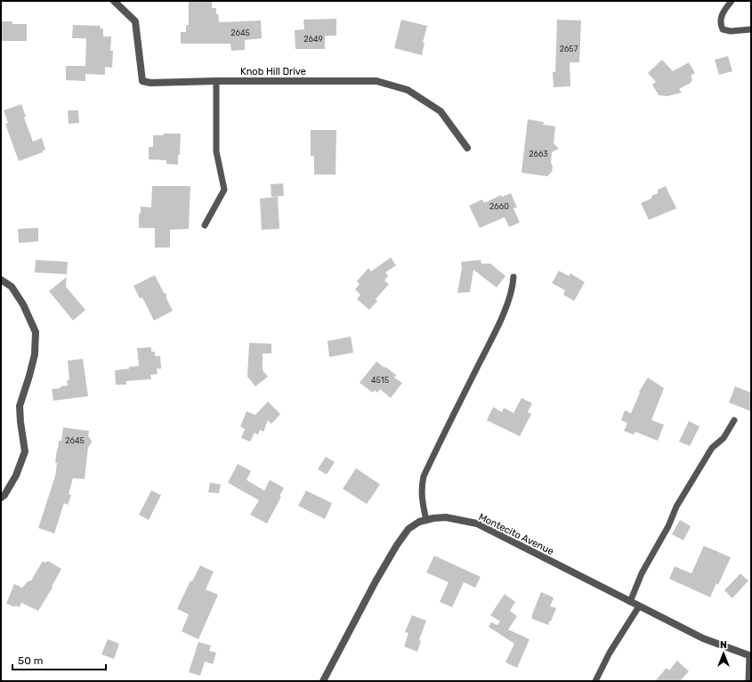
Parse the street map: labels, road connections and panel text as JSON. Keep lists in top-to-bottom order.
{
  "streets": {
    "street": ["Knob Hill Drive", "Montecito Avenue"]
  },
  "house_numbers": [
    "2645",
    "2649",
    "2657",
    "2663",
    "2660",
    "4515",
    "2645"
  ],
  "scale_bar": "50 m",
  "north": "top"
}
